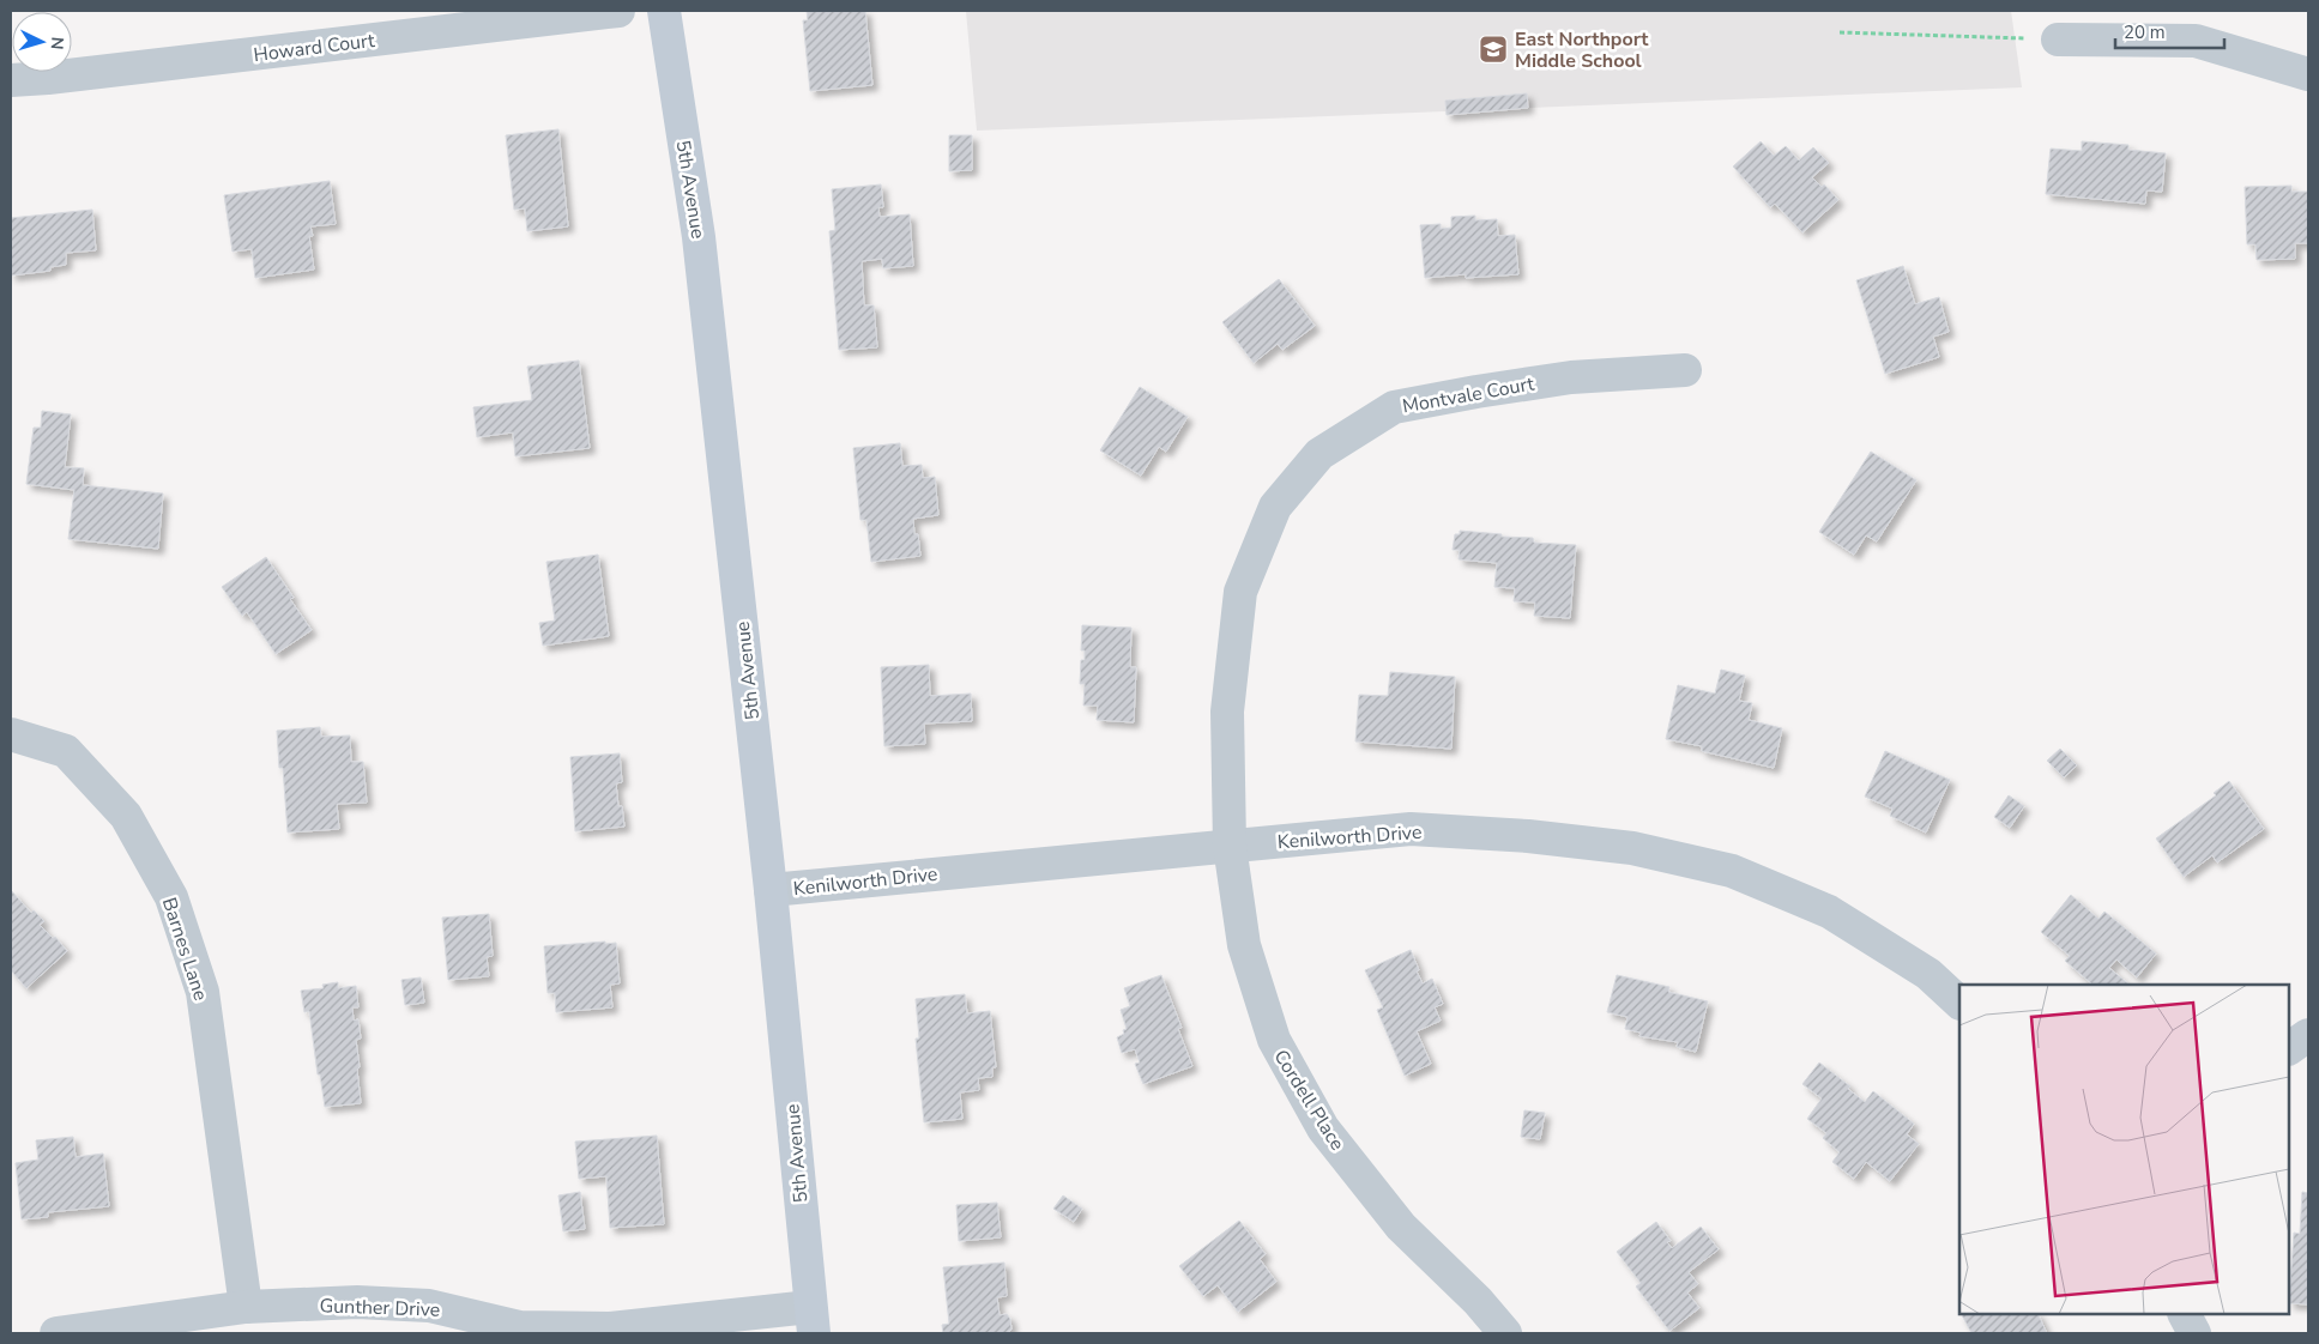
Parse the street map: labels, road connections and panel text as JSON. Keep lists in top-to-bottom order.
{
  "streets": {
    "street": [
      "Howard Court",
      "5th Avenue",
      "Montvale Court",
      "Kenilworth Drive",
      "Barnes Lane",
      "Cordell Place",
      "Gunther Drive"
    ]
  },
  "crossings": [
    ["5th Avenue", "Kenilworth Drive"],
    ["5th Avenue", "Gunther Drive"],
    ["Montvale Court", "Kenilworth Drive"],
    ["Montvale Court", "Cordell Place"],
    ["Kenilworth Drive", "Cordell Place"],
    ["Barnes Lane", "Gunther Drive"]
  ],
  "places": {
    "school or university": ["East Northport Middle School"]
  },
  "scale_bar": "20 m",
  "north": "right"
}
